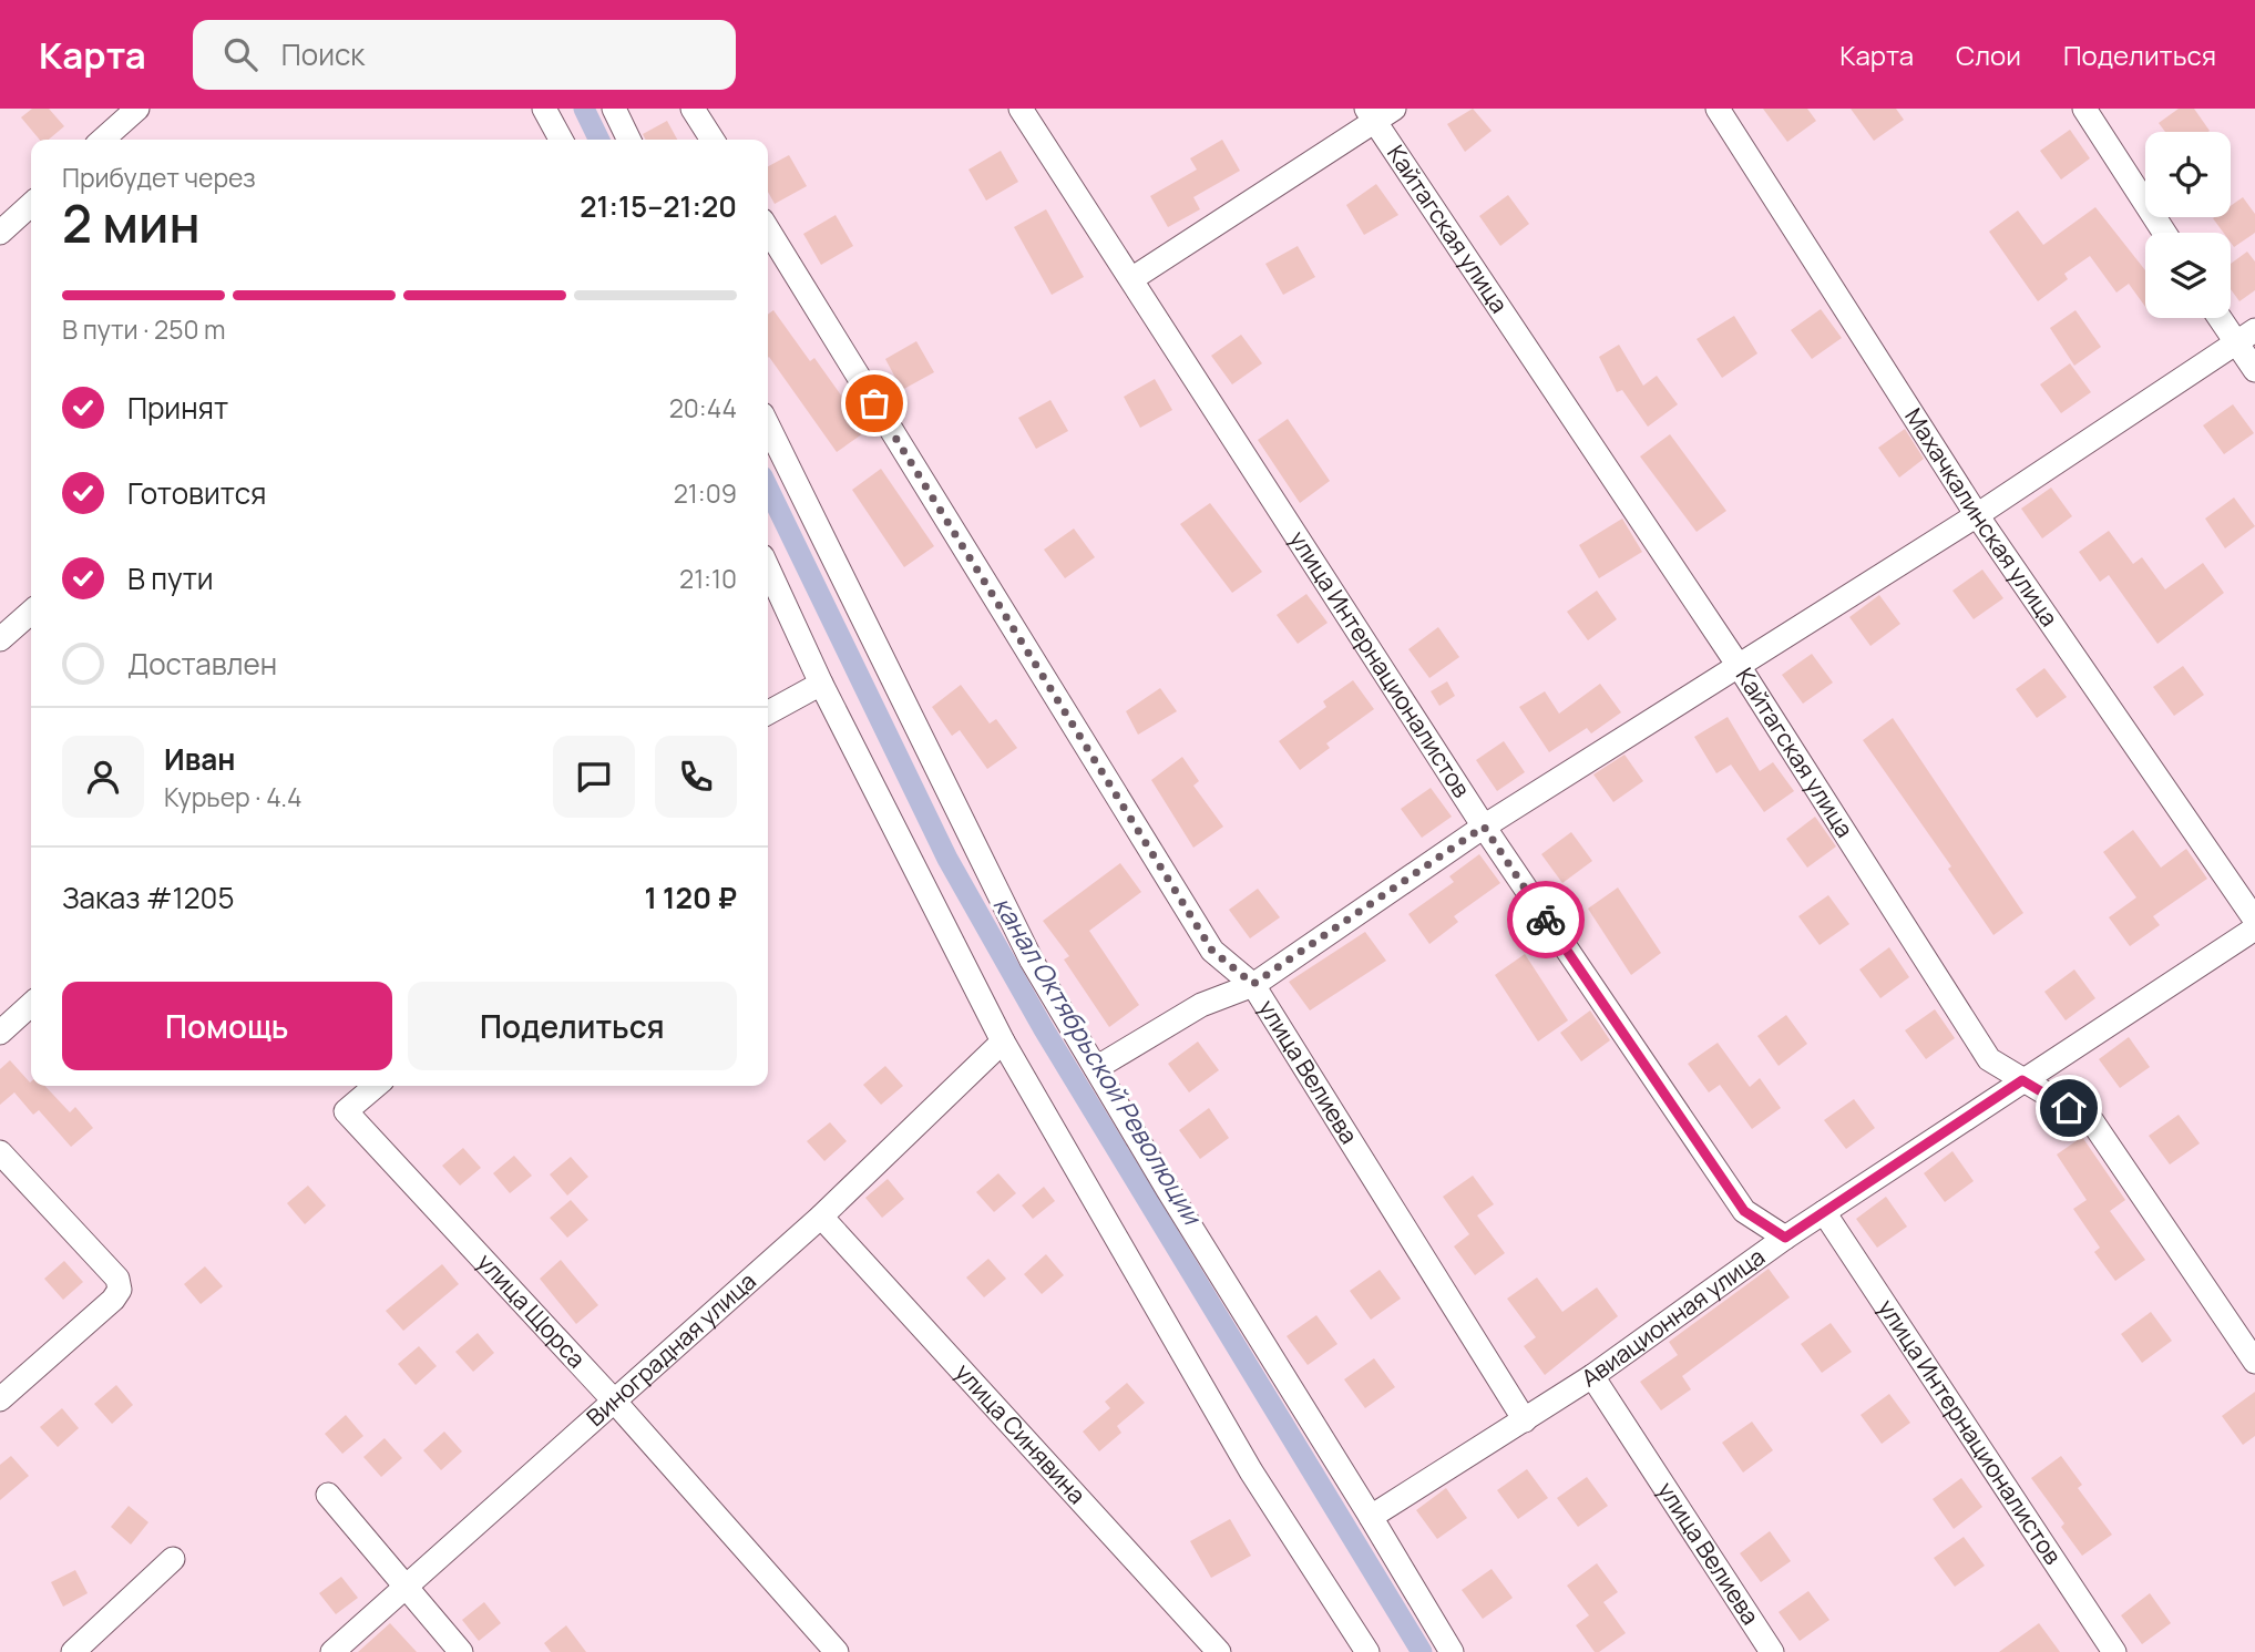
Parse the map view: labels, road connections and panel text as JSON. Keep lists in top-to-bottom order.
{
  "streets": {
    "street": [
      "Кайтагская улица",
      "Махачкалинская улица",
      "улица Интернационалистов",
      "улица Велиева",
      "улица Щорса",
      "Авиационная улица",
      "Виноградная улица",
      "улица Синявина"
    ]
  },
  "crossings": [
    ["Кайтагская улица", "Авиационная улица"],
    ["улица Интернационалистов", "Авиационная улица"],
    ["улица Велиева", "Авиационная улица"],
    ["улица Щорса", "Виноградная улица"],
    ["Виноградная улица", "улица Синявина"]
  ],
  "water": ["канал Октябрьской Революции"],
  "page": {
    "header": "Карта",
    "search": "Поиск",
    "nav": ["Карта", "Слои", "Поделиться"],
    "heading": ["2 мин", "Прибудет через", "21:15–21:20"],
    "panel": [
      "Иван",
      "Курьер · 4.4",
      "Заказ #1205",
      "1 120 ₽"
    ],
    "bar": "В пути · 250 m",
    "list": [
      ["Принят", "20:44"],
      ["Готовится", "21:09"],
      ["В пути", "21:10"],
      "Доставлен"
    ],
    "buttons": ["Помощь", "Поделиться"]
  }
}
